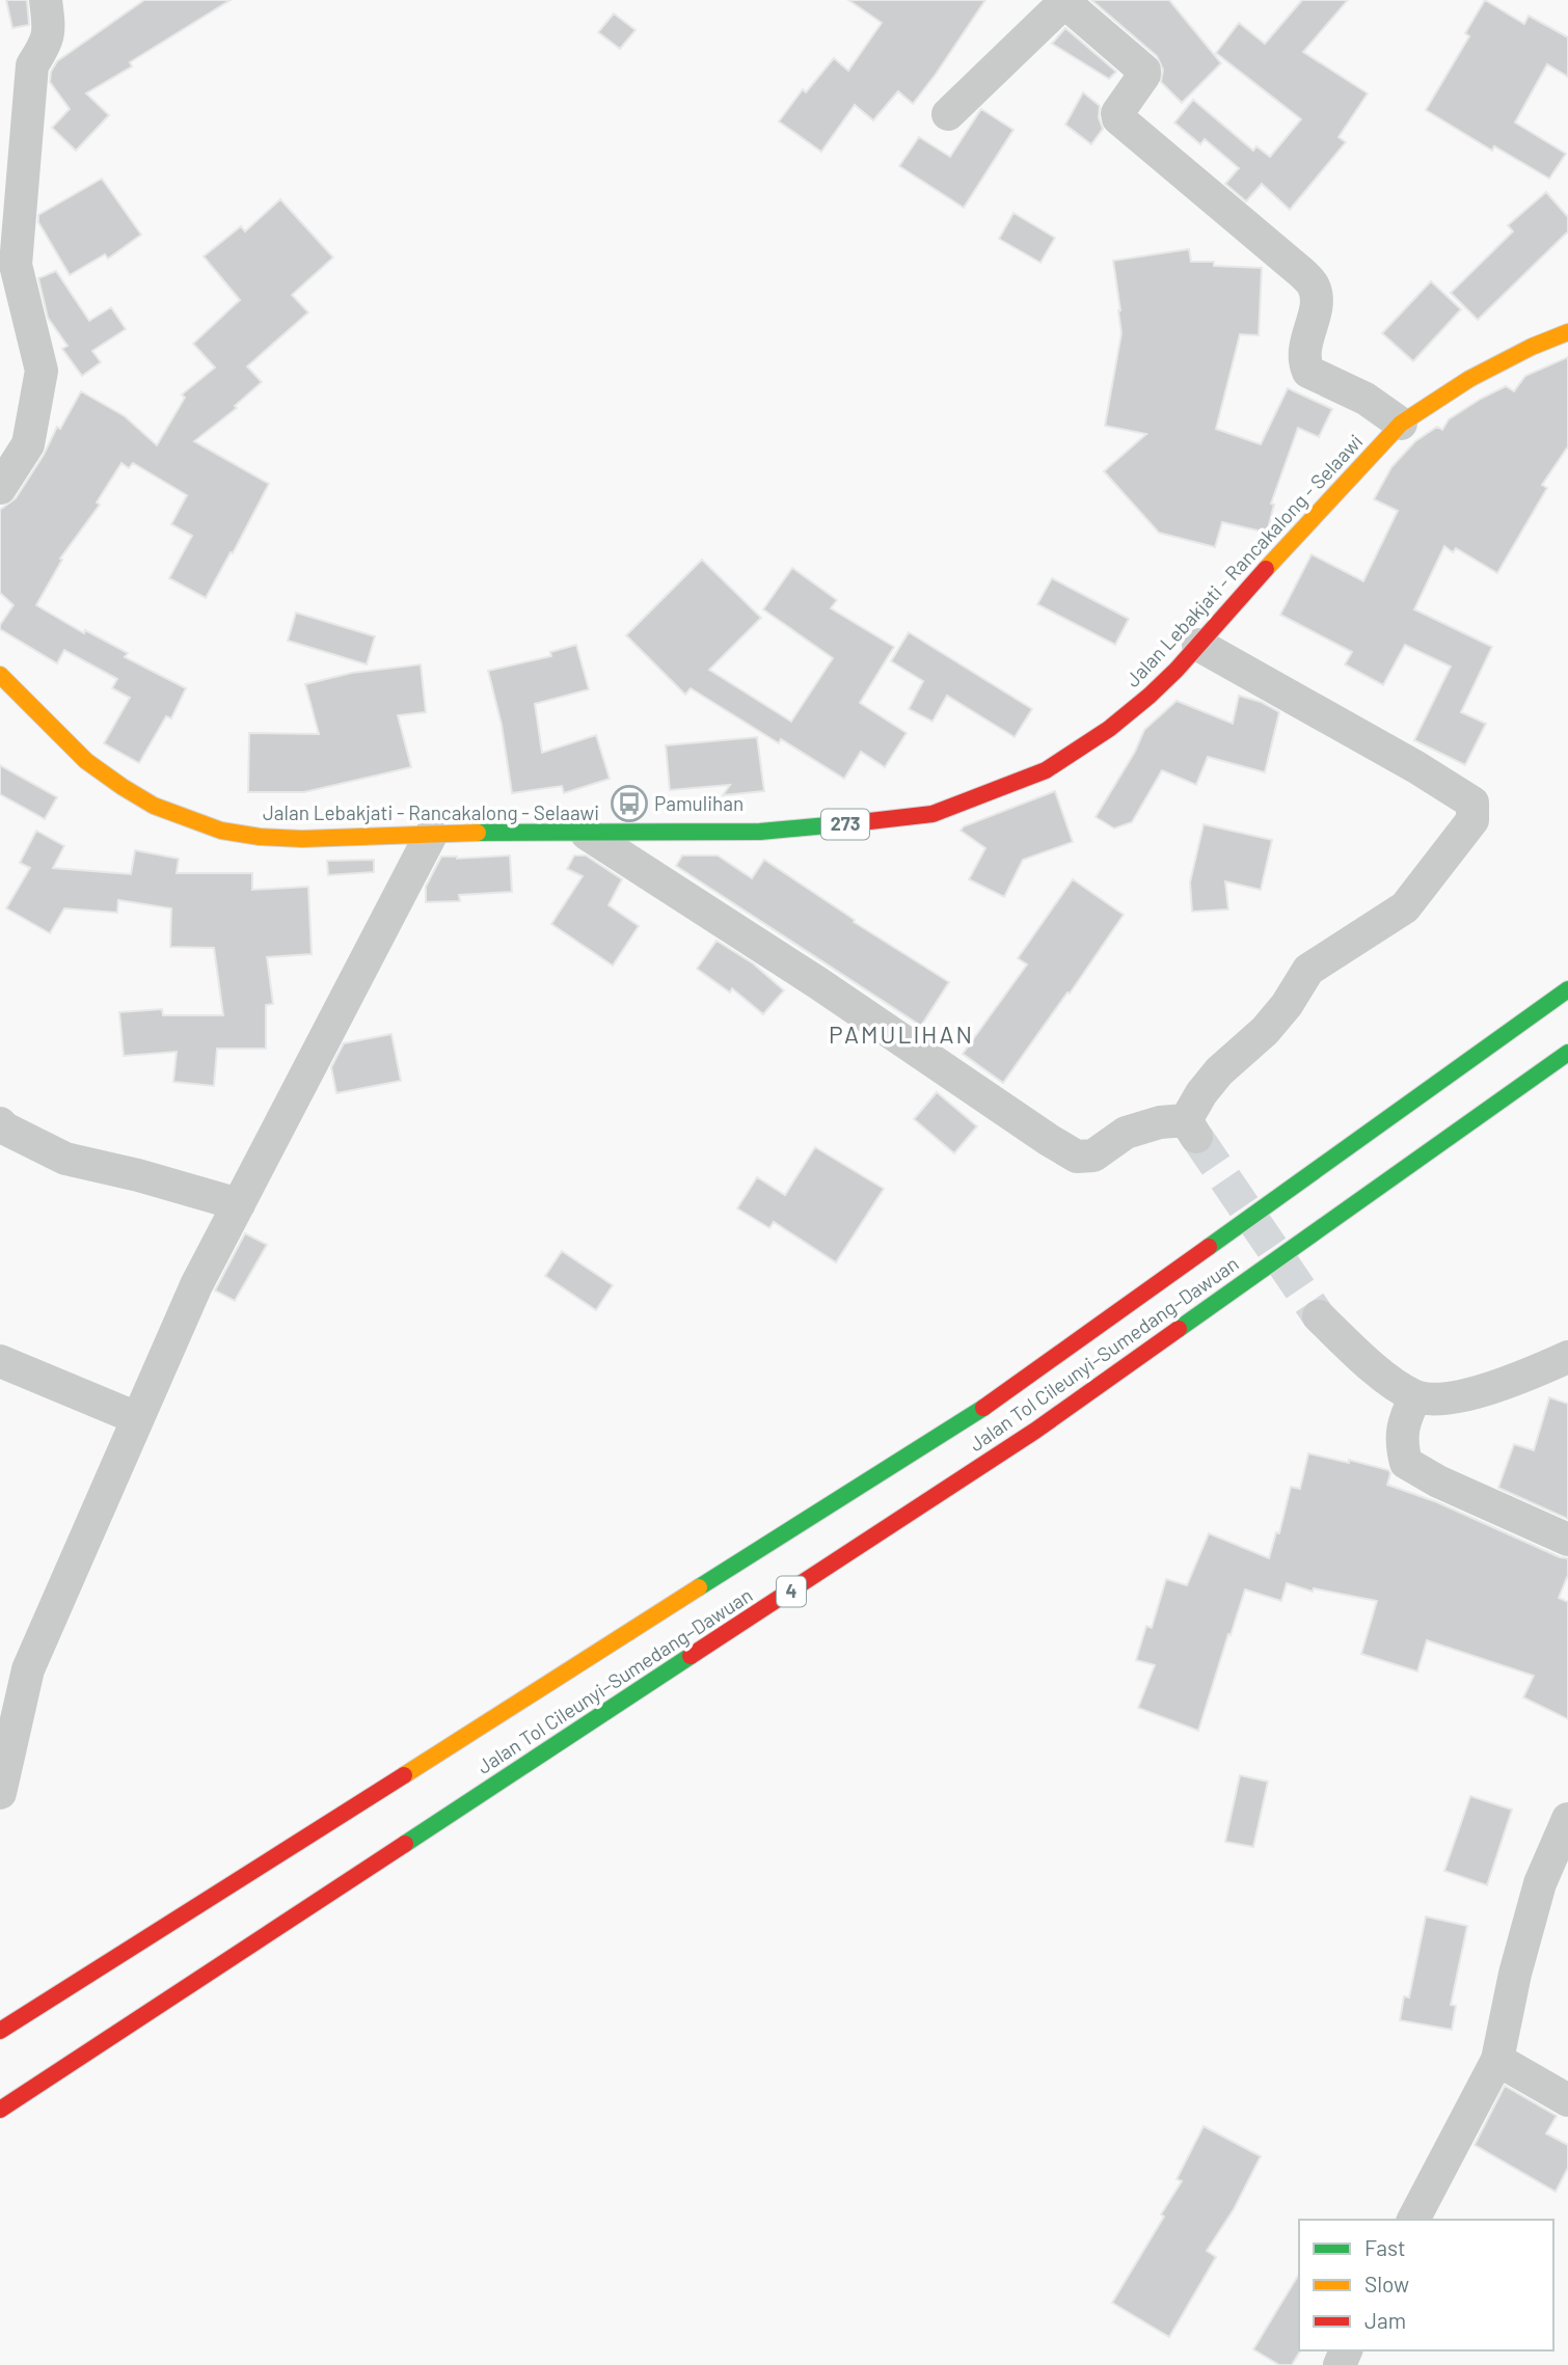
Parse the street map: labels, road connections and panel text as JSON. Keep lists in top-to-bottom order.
{
  "streets": {
    "main road": [
      "Jalan Lebakjati - Rancakalong - Selaawi",
      "273",
      "Jalan Tol Cileunyi–Sumedang–Dawuan",
      "4"
    ]
  },
  "districts": ["PAMULIHAN"],
  "places": {
    "bus stop": ["Pamulihan"]
  },
  "legend": ["Fast", "Slow", "Jam"]
}
